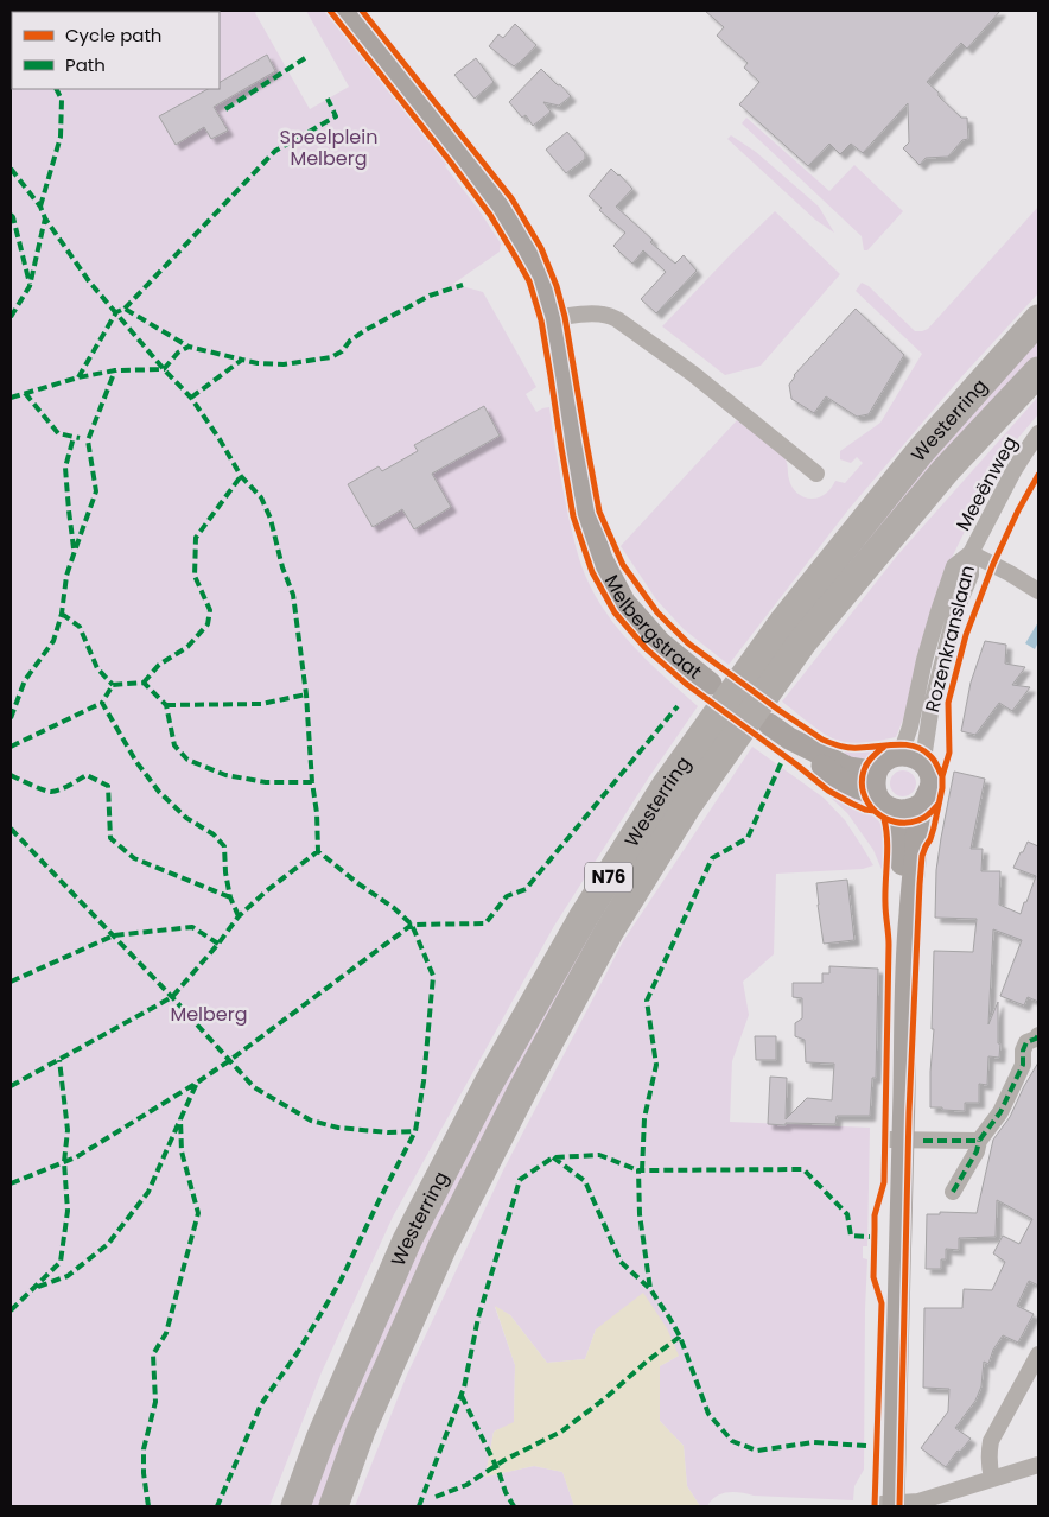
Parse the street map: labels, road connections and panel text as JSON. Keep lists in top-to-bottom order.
{
  "streets": {
    "highway": ["Westerring", "N76"],
    "street": ["Meeënweg", "Melbergstraat", "Rozenkranslaan"]
  },
  "crossings": [
    ["Meeënweg", "Rozenkranslaan"]
  ],
  "parks": ["Speelplein Melberg", "Melberg"],
  "legend": ["Cycle path", "Path"]
}
